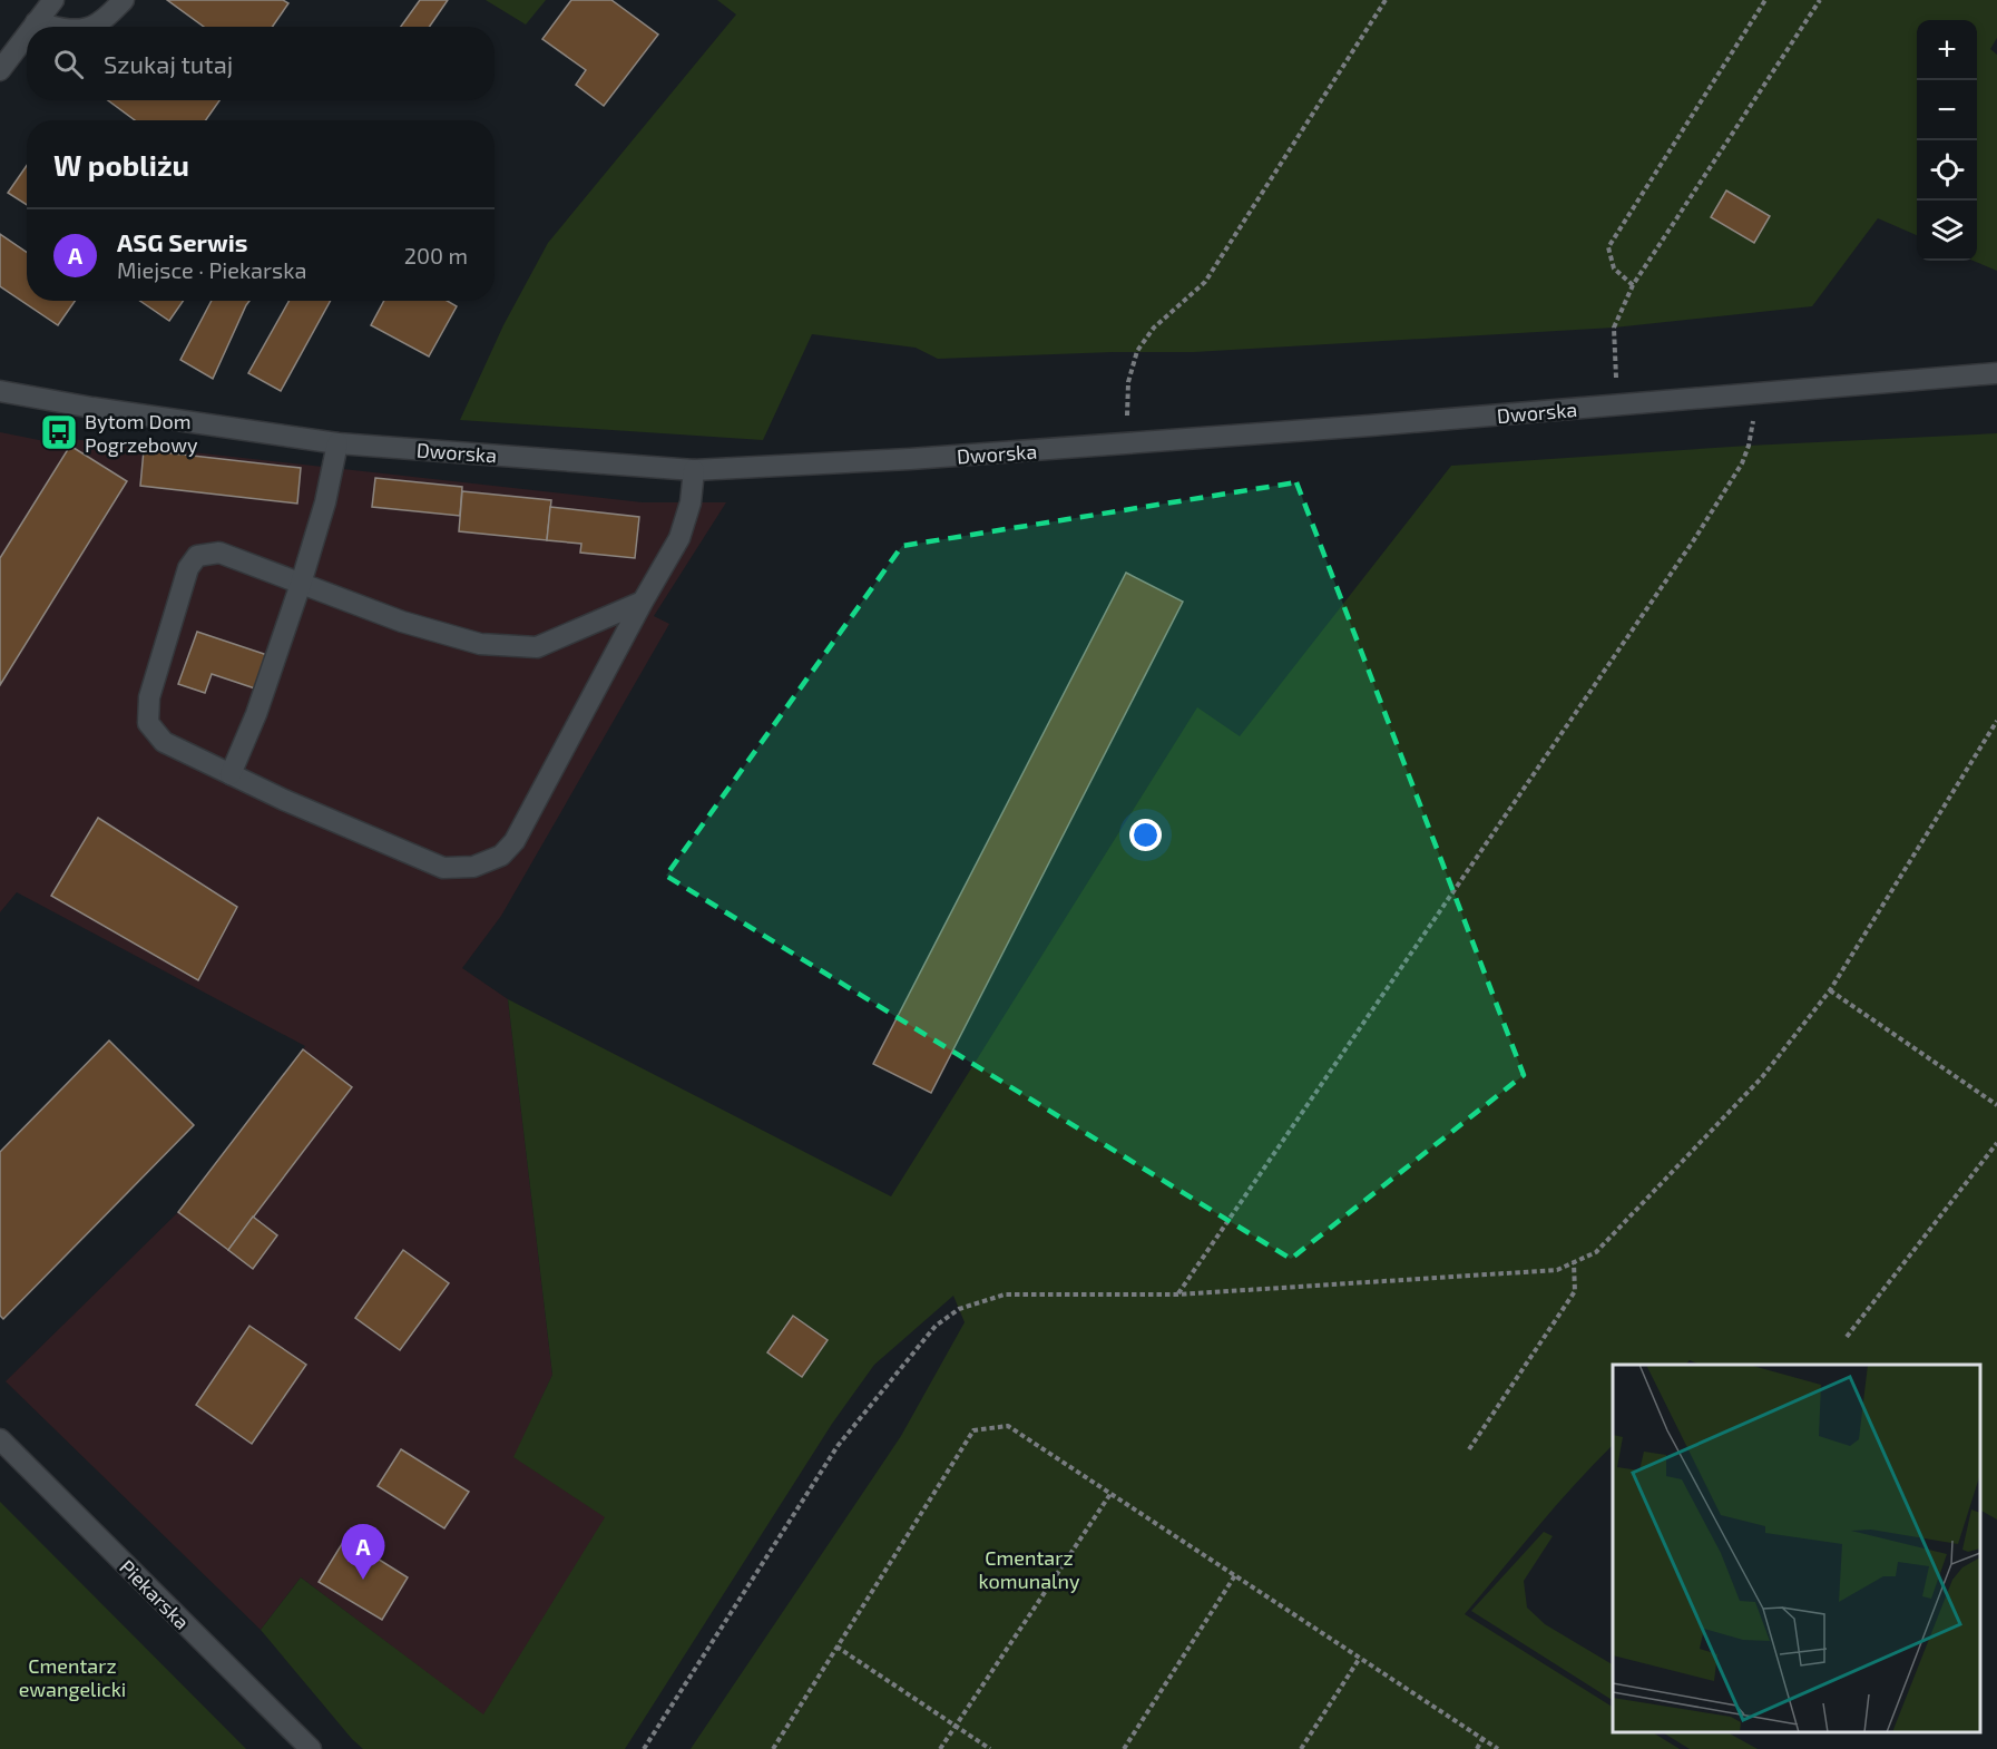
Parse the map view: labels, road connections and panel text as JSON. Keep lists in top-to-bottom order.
{
  "streets": {
    "street": ["Dworska", "Piekarska"]
  },
  "parks": ["Cmentarz komunalny", "Cmentarz ewangelicki"],
  "places": {
    "bus stop": ["Bytom Dom Pogrzebowy"]
  },
  "page": {
    "map_buttons": ["+", "−"],
    "search": "Szukaj tutaj",
    "heading": "W pobliżu",
    "list": [
      {
        "mark": "A",
        "name": "ASG Serwis",
        "note": "Miejsce · Piekarska",
        "value": "200 m"
      }
    ],
    "pins": "A"
  }
}
